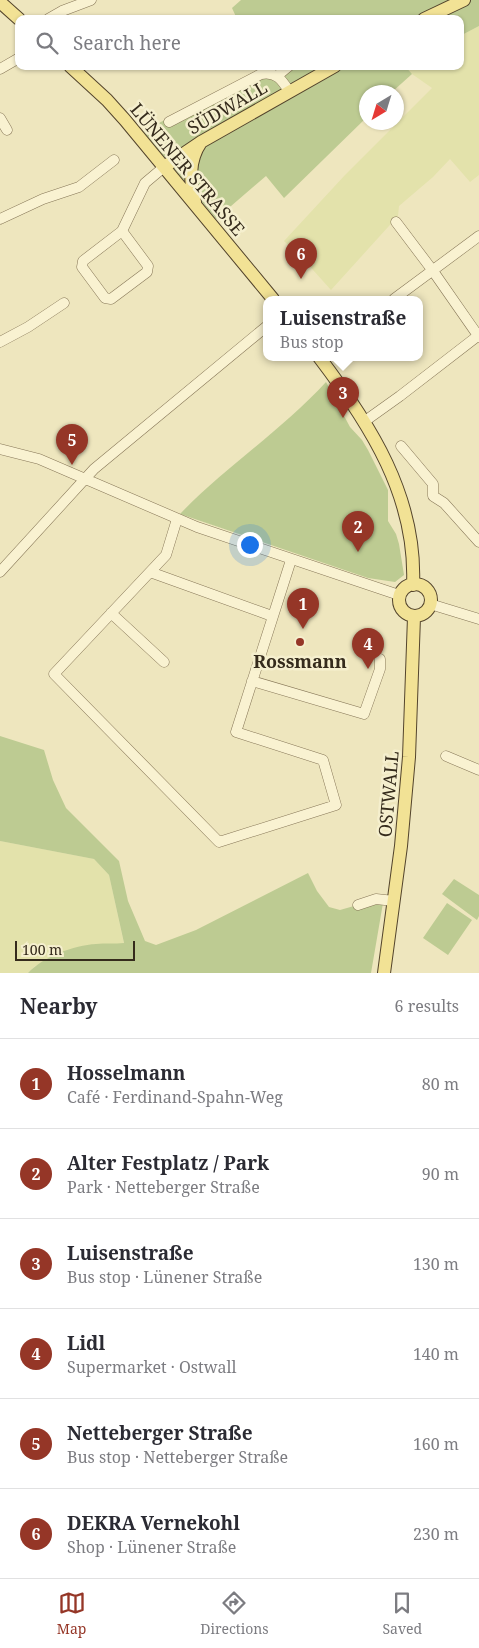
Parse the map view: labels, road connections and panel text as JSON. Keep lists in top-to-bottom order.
{
  "streets": {
    "main road": ["SÜDWALL", "LÜNENER STRASSE", "OSTWALL"]
  },
  "crossings": [
    ["SÜDWALL", "LÜNENER STRASSE"]
  ],
  "places": ["Rossmann"],
  "scale_bar": "100 m",
  "north": "bottom left",
  "page": {
    "search": "Search here",
    "pins": [
      "6",
      "3",
      "5",
      "2",
      "1",
      "4"
    ],
    "popup": ["Luisenstraße", "Bus stop"],
    "scale": "100 m",
    "heading": ["Nearby", "6 results"],
    "list": [
      {
        "mark": "1",
        "name": "Hosselmann",
        "note": "Café · Ferdinand-Spahn-Weg",
        "value": "80 m"
      },
      {
        "mark": "2",
        "name": "Alter Festplatz / Park",
        "note": "Park · Netteberger Straße",
        "value": "90 m"
      },
      {
        "mark": "3",
        "name": "Luisenstraße",
        "note": "Bus stop · Lünener Straße",
        "value": "130 m"
      },
      {
        "mark": "4",
        "name": "Lidl",
        "note": "Supermarket · Ostwall",
        "value": "140 m"
      },
      {
        "mark": "5",
        "name": "Netteberger Straße",
        "note": "Bus stop · Netteberger Straße",
        "value": "160 m"
      },
      {
        "mark": "6",
        "name": "DEKRA Vernekohl",
        "note": "Shop · Lünener Straße",
        "value": "230 m"
      }
    ],
    "nav": ["Map", "Directions", "Saved"]
  }
}
